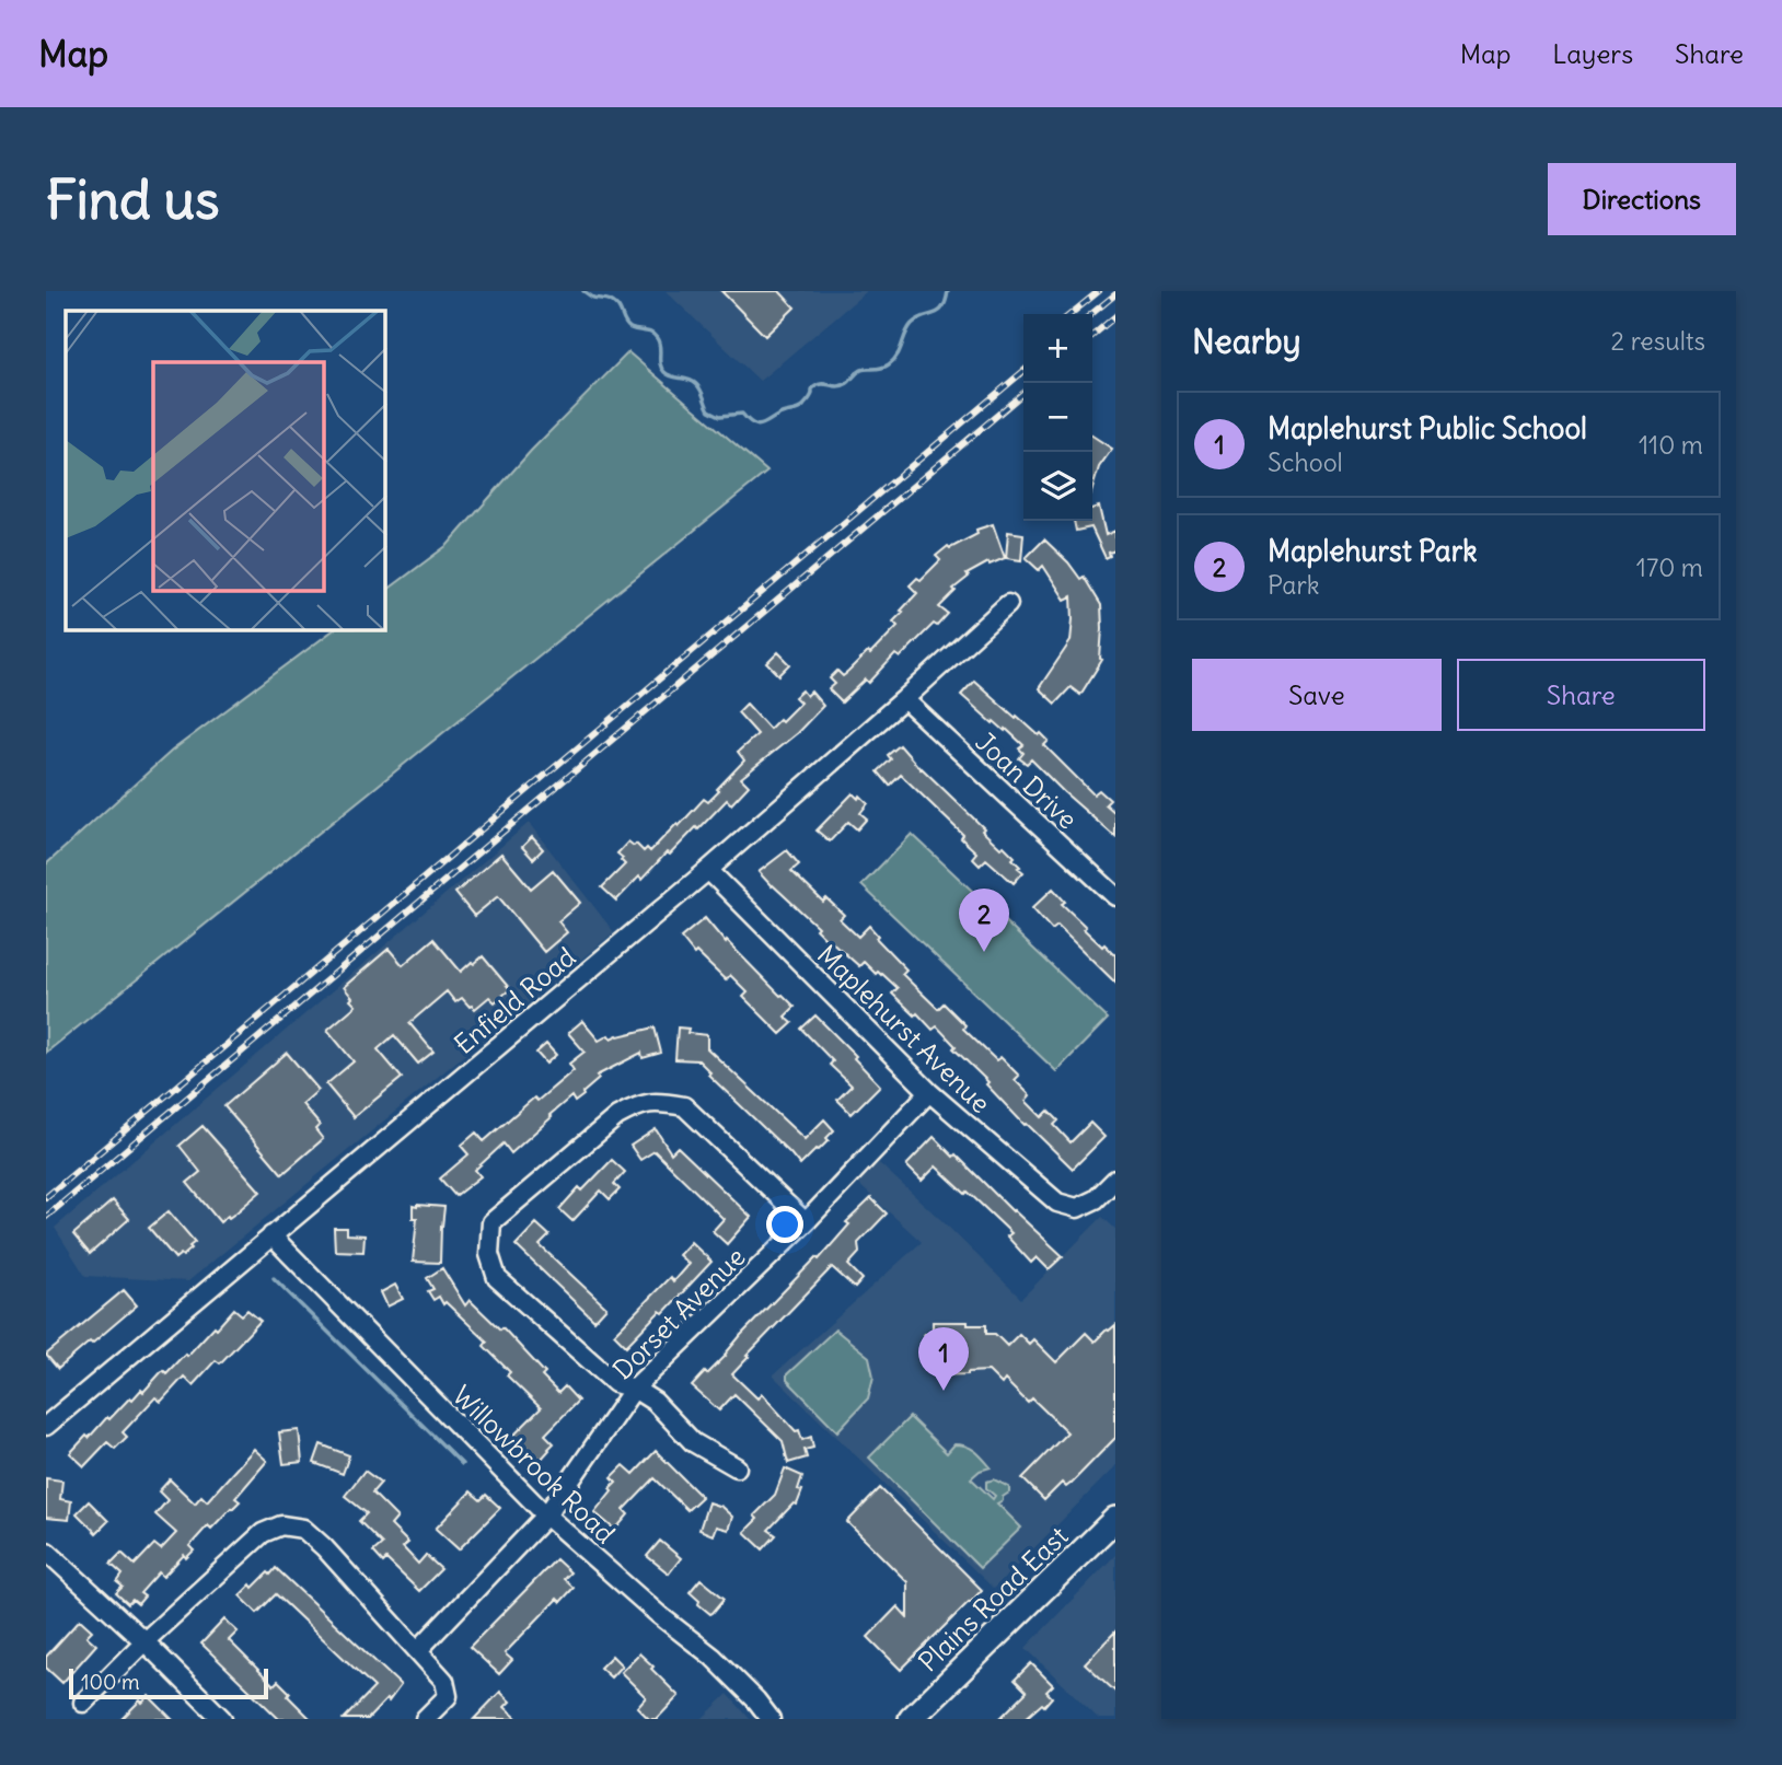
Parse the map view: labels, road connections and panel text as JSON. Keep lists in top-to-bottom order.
{
  "streets": {
    "main road": ["Plains Road East"],
    "street": [
      "Joan Drive",
      "Enfield Road",
      "Maplehurst Avenue",
      "Dorset Avenue",
      "Willowbrook Road"
    ]
  },
  "crossings": [
    ["Joan Drive", "Enfield Road"],
    ["Enfield Road", "Maplehurst Avenue"],
    ["Enfield Road", "Willowbrook Road"],
    ["Maplehurst Avenue", "Dorset Avenue"],
    ["Dorset Avenue", "Willowbrook Road"]
  ],
  "scale_bar": "100 m",
  "page": {
    "header": "Map",
    "nav": ["Map", "Layers", "Share"],
    "buttons": [
      "Directions",
      ["Save", "Share"]
    ],
    "title": "Find us",
    "heading": ["Nearby", "2 results"],
    "map_buttons": ["+", "−"],
    "list": [
      {
        "mark": "1",
        "name": "Maplehurst Public School",
        "note": "School",
        "value": "110 m"
      },
      {
        "mark": "2",
        "name": "Maplehurst Park",
        "note": "Park",
        "value": "170 m"
      }
    ],
    "pins": ["2", "1"],
    "scale": "100 m"
  }
}
